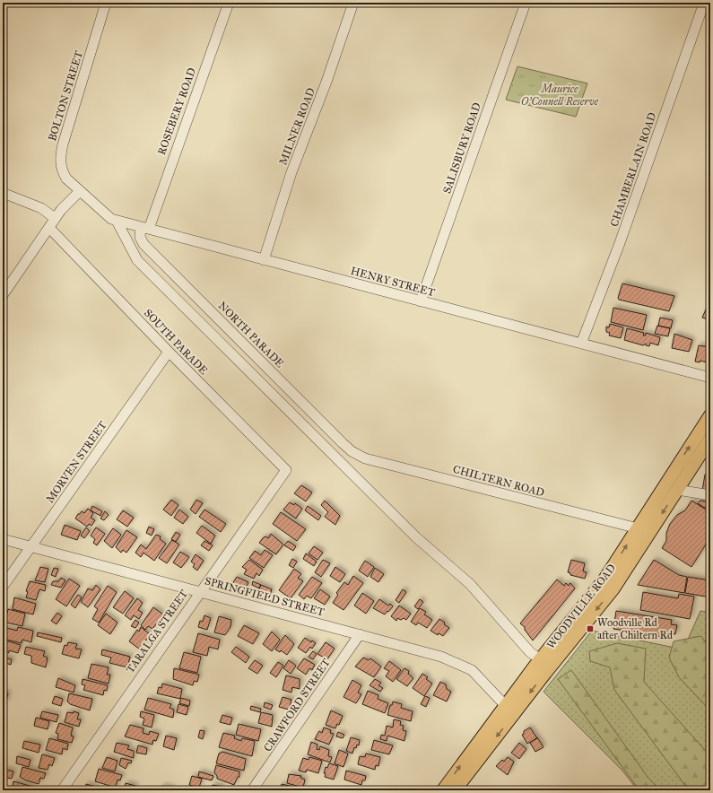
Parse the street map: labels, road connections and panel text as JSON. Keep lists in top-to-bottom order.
{
  "streets": {
    "main road": ["WOODVILLE ROAD"],
    "street": [
      "BOLTON STREET",
      "ROSEBERY ROAD",
      "MILNER ROAD",
      "SALISBURY ROAD",
      "CHAMBERLAIN ROAD",
      "HENRY STREET",
      "NORTH PARADE",
      "SOUTH PARADE",
      "MORVEN STREET",
      "CHILTERN ROAD",
      "SPRINGFIELD STREET",
      "TARALGA STREET",
      "CRAWFORD STREET"
    ]
  },
  "crossings": [
    ["BOLTON STREET", "HENRY STREET"],
    ["ROSEBERY ROAD", "HENRY STREET"],
    ["ROSEBERY ROAD", "NORTH PARADE"],
    ["MILNER ROAD", "HENRY STREET"],
    ["SALISBURY ROAD", "HENRY STREET"],
    ["CHAMBERLAIN ROAD", "HENRY STREET"],
    ["HENRY STREET", "NORTH PARADE"],
    ["NORTH PARADE", "CHILTERN ROAD"],
    ["SOUTH PARADE", "MORVEN STREET"],
    ["SOUTH PARADE", "TARALGA STREET"],
    ["MORVEN STREET", "SPRINGFIELD STREET"],
    ["CHILTERN ROAD", "WOODVILLE ROAD"],
    ["SPRINGFIELD STREET", "WOODVILLE ROAD"],
    ["SPRINGFIELD STREET", "TARALGA STREET"],
    ["SPRINGFIELD STREET", "CRAWFORD STREET"]
  ],
  "parks": ["Maurice O'Connell Reserve"],
  "places": {
    "transit": ["Woodville Rd after Chiltern Rd"]
  }
}
